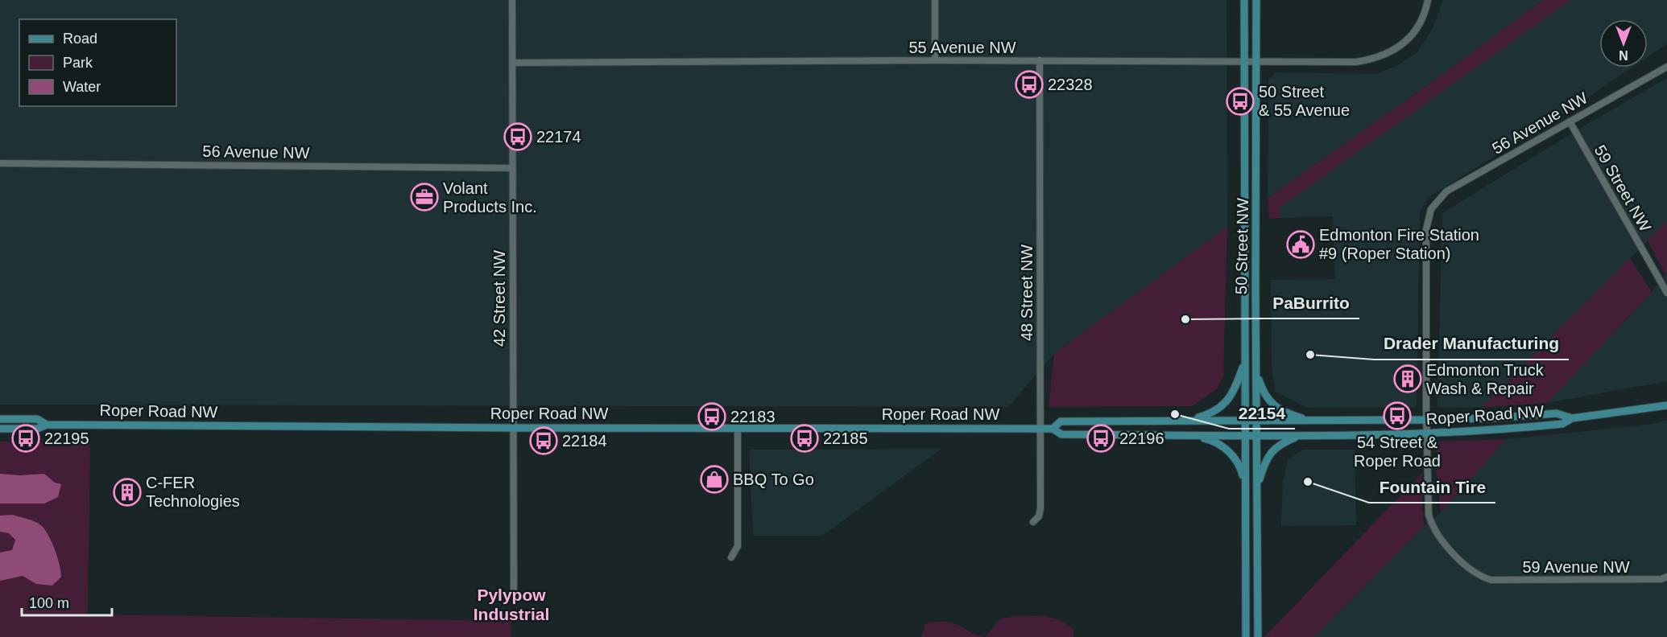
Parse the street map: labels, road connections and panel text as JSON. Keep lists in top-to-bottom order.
{
  "streets": {
    "main road": ["50 Street NW", "Roper Road NW"],
    "street": [
      "55 Avenue NW",
      "56 Avenue NW",
      "59 Street NW",
      "48 Street NW",
      "42 Street NW",
      "59 Avenue NW"
    ]
  },
  "crossings": [
    ["55 Avenue NW", "50 Street NW"],
    ["55 Avenue NW", "48 Street NW"],
    ["55 Avenue NW", "42 Street NW"],
    ["56 Avenue NW", "59 Street NW"],
    ["56 Avenue NW", "42 Street NW"],
    ["56 Avenue NW", "Roper Road NW"],
    ["50 Street NW", "Roper Road NW"],
    ["48 Street NW", "Roper Road NW"],
    ["42 Street NW", "Roper Road NW"],
    ["Roper Road NW", "59 Avenue NW"]
  ],
  "districts": ["Pylypow Industrial"],
  "places": {
    "bus stop": [
      "22328",
      "50 Street & 55 Avenue",
      "22174",
      "54 Street & Roper Road",
      "22183",
      "22195",
      "22185",
      "22196",
      "22184"
    ],
    "office": ["Volant Products Inc."],
    "public building": ["Edmonton Fire Station #9 (Roper Station)"],
    "other": [
      "PaBurrito",
      "Drader Manufacturing",
      "22154",
      "Fountain Tire"
    ],
    "building": ["Edmonton Truck Wash & Repair", "C-FER Technologies"],
    "shop": ["BBQ To Go"]
  },
  "legend": ["Road", "Park", "Water"],
  "scale_bar": "100 m",
  "north": "bottom"
}
